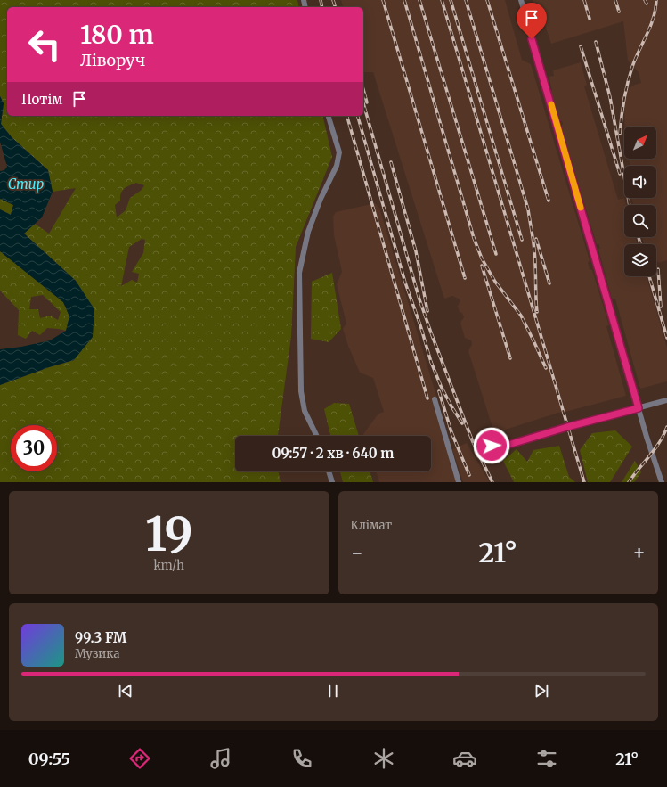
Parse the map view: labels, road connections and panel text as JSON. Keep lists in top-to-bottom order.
{
  "water": ["Стир"],
  "north": "top right",
  "page": {
    "turn": ["180 m", "Ліворуч"],
    "then": "Потім",
    "limit": "30",
    "trip": "09:57 · 2 хв · 640 m",
    "tile": [
      ["19", "km/h"],
      "Клімат"
    ],
    "heat": ["−", "21°", "+"],
    "song": ["99.3 FM", "Музика"],
    "tabs": ["09:55", "21°"]
  }
}
